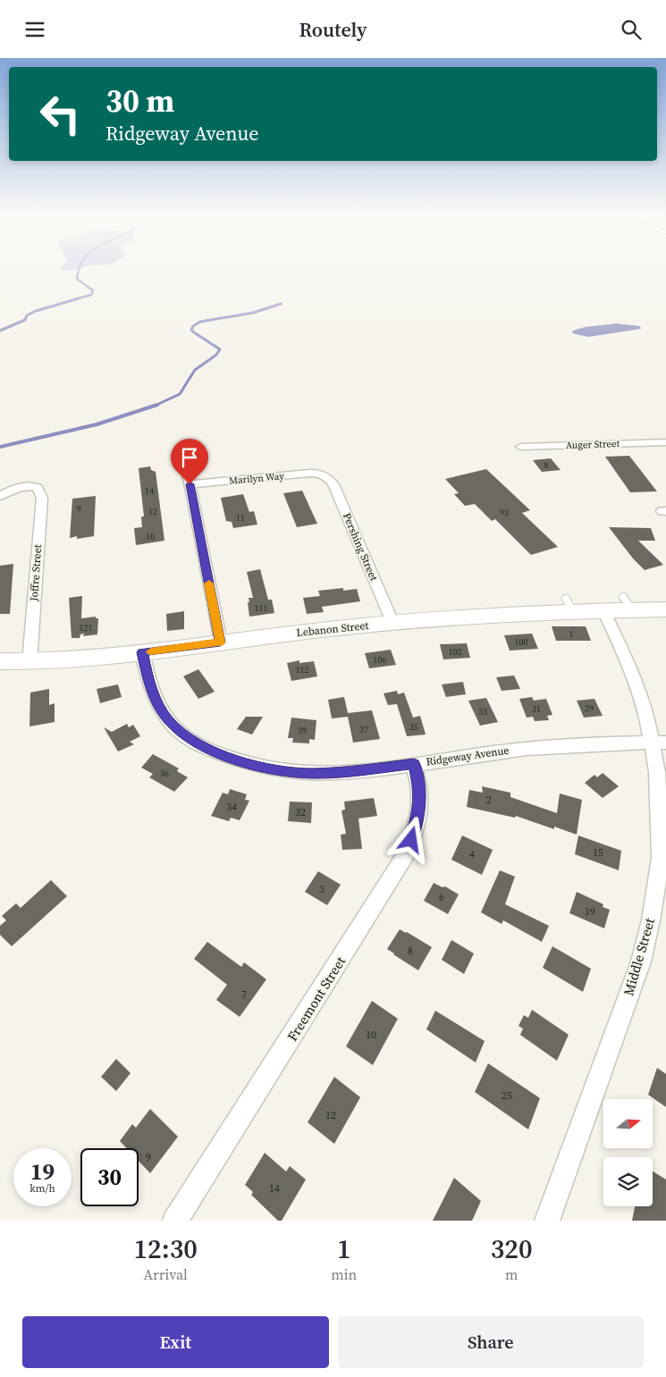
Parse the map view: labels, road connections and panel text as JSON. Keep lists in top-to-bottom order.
{
  "streets": {
    "highway": ["Lebanon Street"],
    "street": [
      "Auger Street",
      "Marilyn Way",
      "Pershing Street",
      "Joffre Street",
      "Ridgeway Avenue",
      "Middle Street",
      "Freemont Street"
    ]
  },
  "crossings": [
    ["Marilyn Way", "Pershing Street"],
    ["Pershing Street", "Lebanon Street"],
    ["Joffre Street", "Lebanon Street"],
    ["Lebanon Street", "Ridgeway Avenue"],
    ["Lebanon Street", "Middle Street"],
    ["Ridgeway Avenue", "Middle Street"],
    ["Ridgeway Avenue", "Freemont Street"]
  ],
  "house_numbers": [
    "8",
    "14",
    "9",
    "12",
    "93",
    "11",
    "10",
    "111",
    "121",
    "1",
    "100",
    "102",
    "106",
    "112",
    "29",
    "31",
    "33",
    "35",
    "37",
    "39",
    "36",
    "2",
    "34",
    "32",
    "15",
    "4",
    "3",
    "6",
    "19",
    "8",
    "7",
    "10",
    "25",
    "12",
    "9",
    "14"
  ],
  "north": "right",
  "page": {
    "header": "Routely",
    "turn": ["30 m", "Ridgeway Avenue"],
    "speed": "19 km/h",
    "limit": "30",
    "eta": [
      "12:30",
      "Arrival",
      "1",
      "min",
      "320",
      "m"
    ],
    "buttons": ["Exit", "Share"]
  }
}
